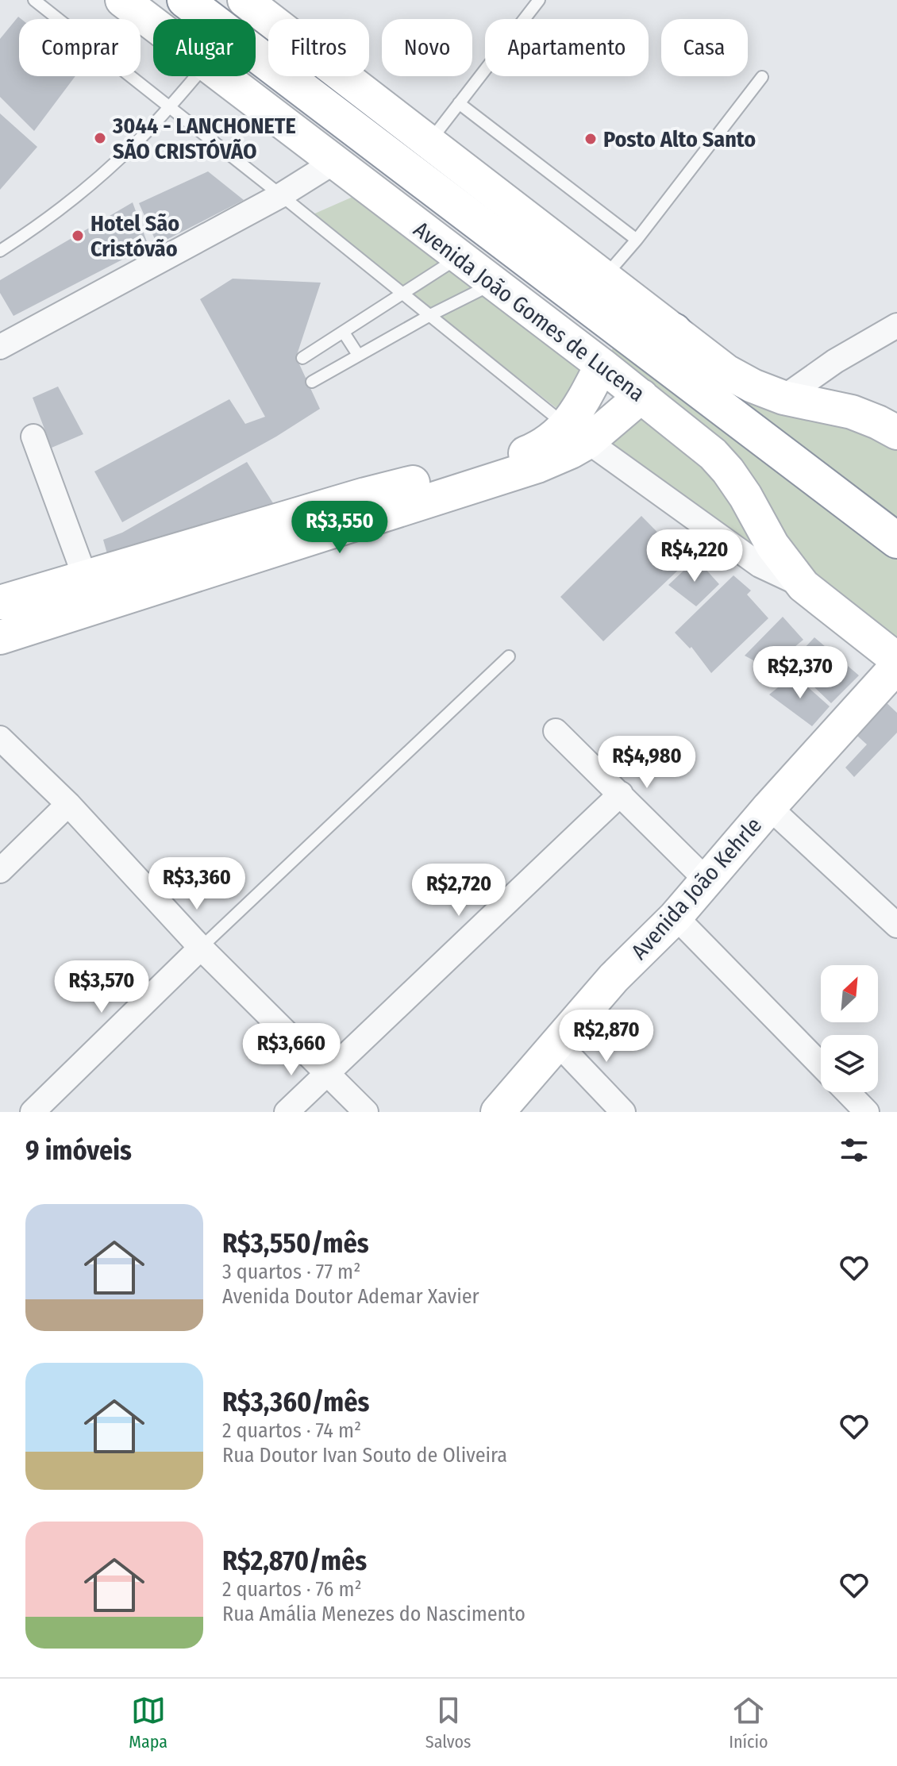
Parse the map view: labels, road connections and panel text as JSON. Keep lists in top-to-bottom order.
{
  "streets": {
    "highway": ["Avenida João Gomes de Lucena"],
    "main road": ["Avenida João Kehrle"]
  },
  "places": ["3044 - LANCHONETE SÃO CRISTÓVÃO", "Posto Alto Santo", "Hotel São Cristóvão"],
  "north": "top right",
  "page": {
    "chip": [
      "Comprar",
      "Alugar",
      "Filtros",
      "Novo",
      "Apartamento",
      "Casa"
    ],
    "price": [
      "R$3,550",
      "R$4,220",
      "R$2,370",
      "R$4,980",
      "R$3,360",
      "R$2,720",
      "R$3,570",
      "R$2,870",
      "R$3,660"
    ],
    "heading": "9 imóveis",
    "list": [
      {
        "name": "R$3,550/mês",
        "note": "3 quartos · 77 m² · Avenida Doutor Ademar Xavier"
      },
      {
        "name": "R$3,360/mês",
        "note": "2 quartos · 74 m² · Rua Doutor Ivan Souto de Oliveira"
      },
      {
        "name": "R$2,870/mês",
        "note": "2 quartos · 76 m² · Rua Amália Menezes do Nascimento"
      }
    ],
    "tabs": ["Mapa", "Salvos", "Início"]
  }
}
